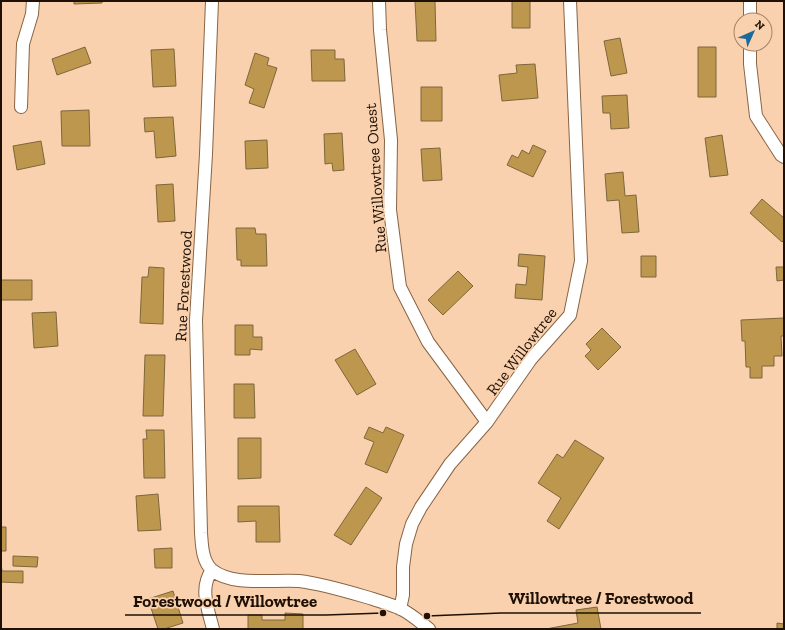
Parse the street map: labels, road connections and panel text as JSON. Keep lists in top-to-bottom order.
{
  "streets": {
    "street": ["Rue Willowtree Ouest", "Rue Forestwood", "Rue Willowtree"]
  },
  "crossings": [
    ["Rue Willowtree Ouest", "Rue Willowtree"]
  ],
  "places": ["Forestwood / Willowtree", "Willowtree / Forestwood"],
  "north": "top right"
}
